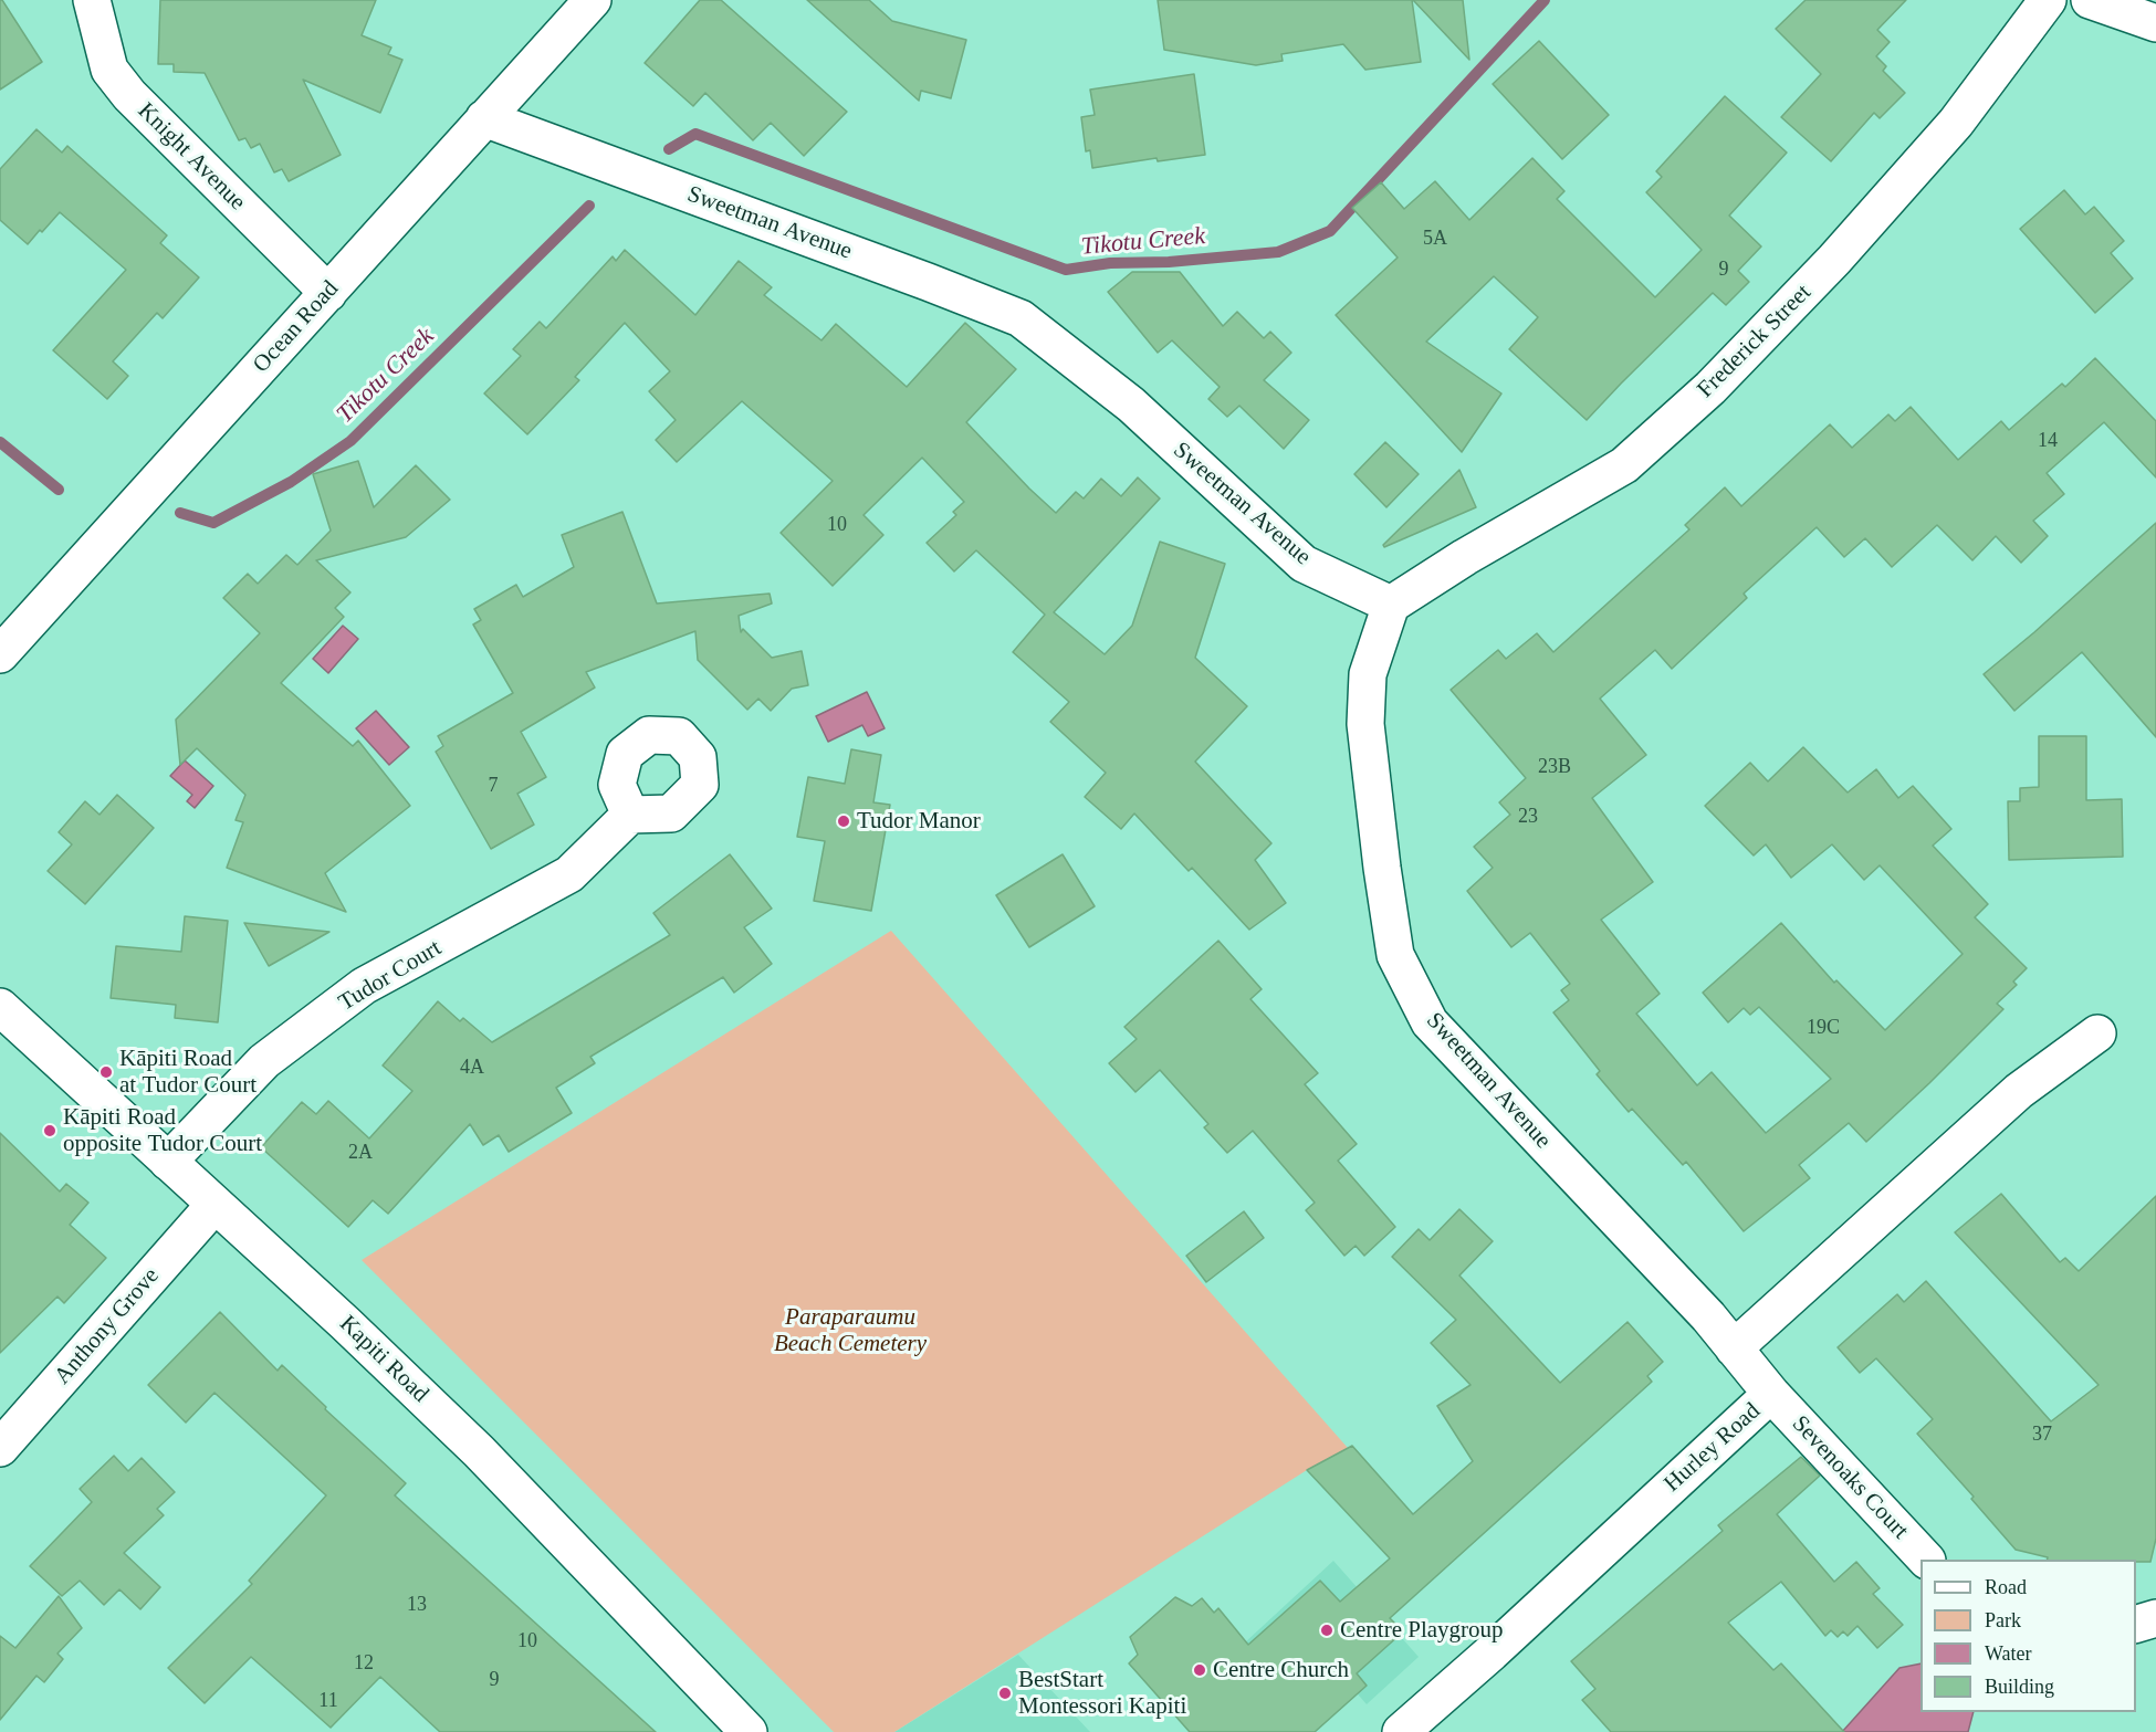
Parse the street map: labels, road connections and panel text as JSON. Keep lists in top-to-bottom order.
{
  "streets": {
    "street": [
      "Knight Avenue",
      "Sweetman Avenue",
      "Ocean Road",
      "Frederick Street",
      "Tudor Court",
      "Anthony Grove",
      "Kapiti Road",
      "Hurley Road",
      "Sevenoaks Court"
    ]
  },
  "crossings": [
    ["Knight Avenue", "Ocean Road"],
    ["Sweetman Avenue", "Ocean Road"],
    ["Sweetman Avenue", "Frederick Street"],
    ["Sweetman Avenue", "Hurley Road"],
    ["Tudor Court", "Kapiti Road"],
    ["Anthony Grove", "Kapiti Road"],
    ["Hurley Road", "Sevenoaks Court"]
  ],
  "water": ["Tikotu Creek"],
  "parks": ["Paraparaumu Beach Cemetery"],
  "places": [
    "Tudor Manor",
    "Kāpiti Road at Tudor Court",
    "Kāpiti Road opposite Tudor Court",
    "Centre Playgroup",
    "Centre Church",
    "BestStart Montessori Kapiti"
  ],
  "house_numbers": [
    "5A",
    "9",
    "14",
    "10",
    "23B",
    "7",
    "23",
    "19C",
    "4A",
    "2A",
    "37",
    "13",
    "10",
    "12",
    "9",
    "11"
  ],
  "legend": [
    "Road",
    "Park",
    "Water",
    "Building"
  ]
}
